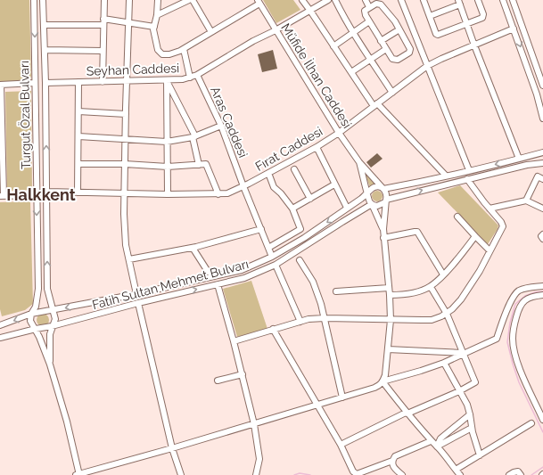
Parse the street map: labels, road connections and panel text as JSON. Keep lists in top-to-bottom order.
{
  "streets": {
    "street": [
      "Seyhan Caddesi",
      "Müfide İlhan Caddesi",
      "Turgut Özal Bulvarı",
      "Aras Caddesi",
      "Fırat Caddesi",
      "Fatih Sultan Mehmet Bulvarı"
    ]
  },
  "crossings": [
    ["Seyhan Caddesi", "Müfide İlhan Caddesi"],
    ["Seyhan Caddesi", "Turgut Özal Bulvarı"],
    ["Seyhan Caddesi", "Aras Caddesi"],
    ["Müfide İlhan Caddesi", "Fırat Caddesi"],
    ["Turgut Özal Bulvarı", "Fırat Caddesi"],
    ["Turgut Özal Bulvarı", "Fatih Sultan Mehmet Bulvarı"],
    ["Aras Caddesi", "Fırat Caddesi"],
    ["Aras Caddesi", "Fatih Sultan Mehmet Bulvarı"]
  ],
  "districts": ["Halkkent"]
}
